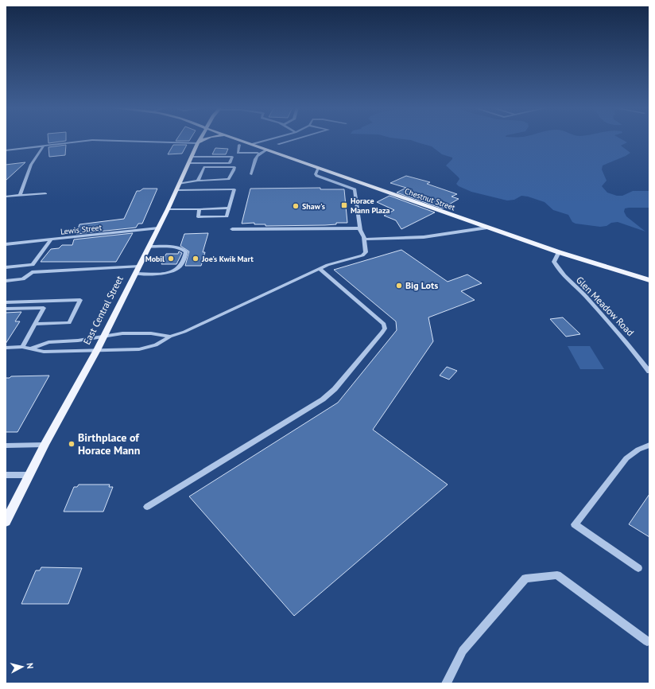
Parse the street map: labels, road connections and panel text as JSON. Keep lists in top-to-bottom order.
{
  "streets": {
    "main road": ["Chestnut Street", "East Central Street"],
    "street": ["Lewis Street", "Glen Meadow Road"]
  },
  "crossings": [
    ["Chestnut Street", "Glen Meadow Road"],
    ["Lewis Street", "East Central Street"]
  ],
  "places": {
    "transit": ["Horace Mann Plaza"],
    "other": [
      "Shaw's",
      "Mobil",
      "Joe's Kwik Mart",
      "Big Lots",
      "Birthplace of Horace Mann"
    ]
  },
  "north": "right"
}
